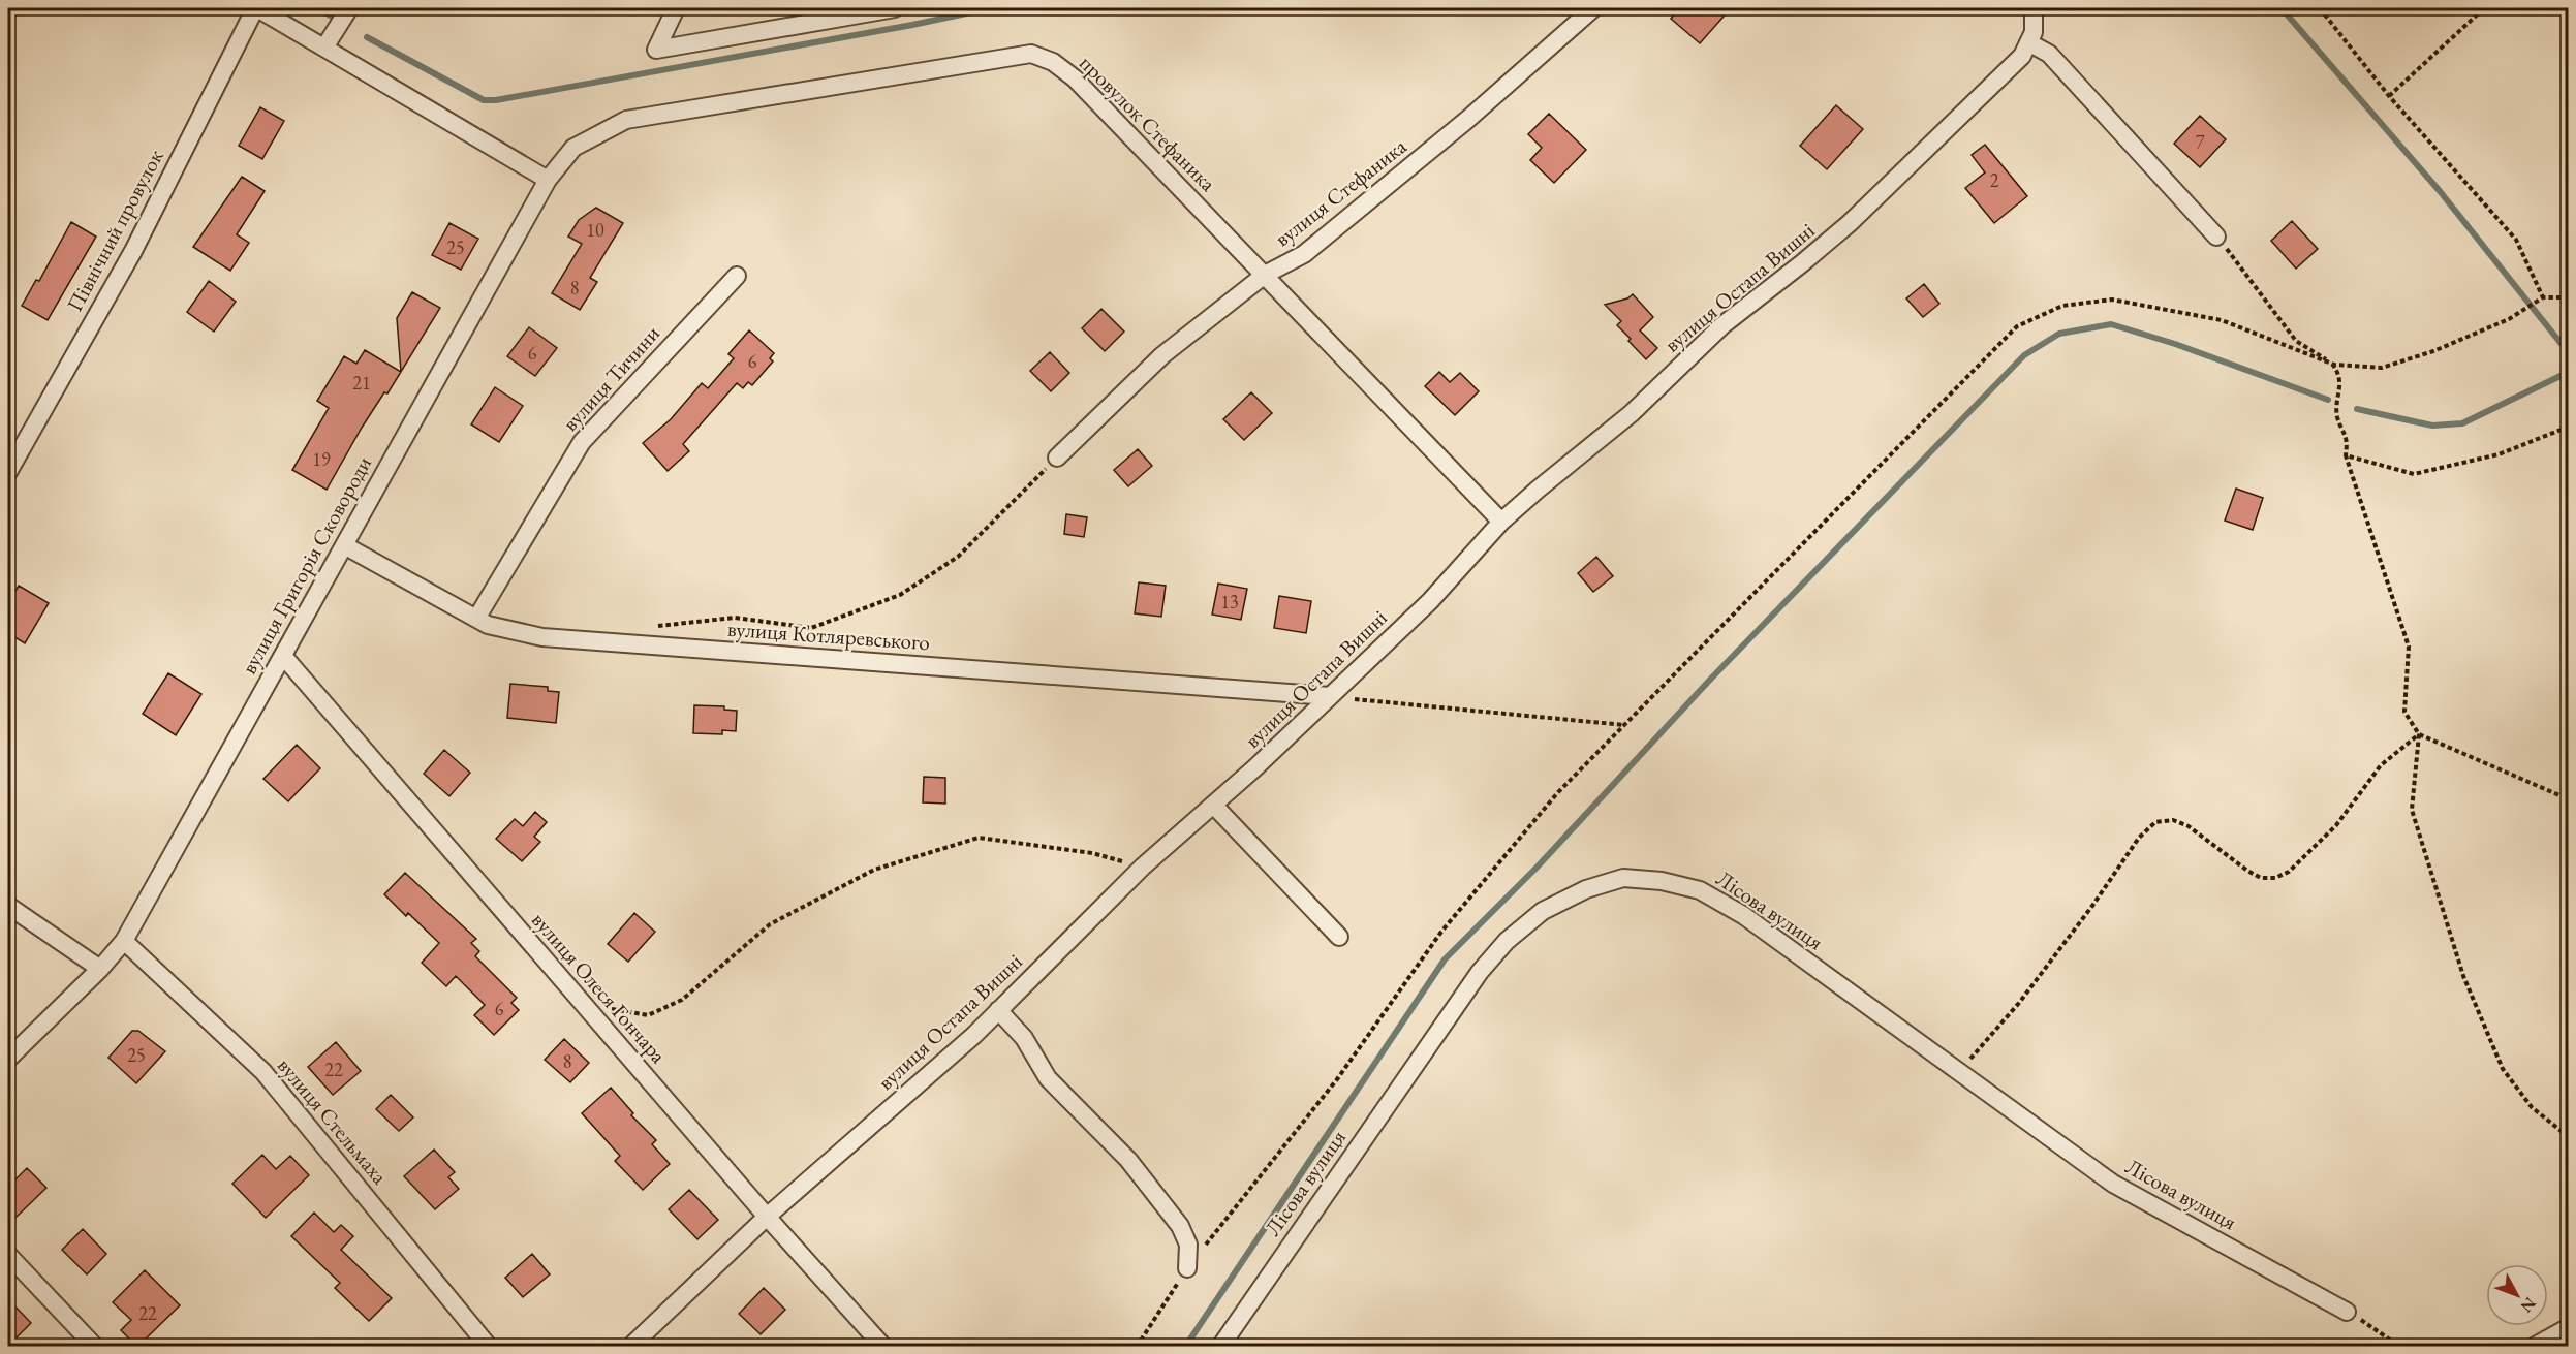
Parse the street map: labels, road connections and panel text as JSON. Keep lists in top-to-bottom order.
{
  "streets": {
    "street": [
      "провулок Стефаника",
      "вулиця Стефаника",
      "Північний провулок",
      "вулиця Остапа Вишні",
      "вулиця Тичини",
      "вулиця Григорія Сковороди",
      "вулиця Котляревського",
      "Лісова вулиця",
      "вулиця Олеся Гончара",
      "вулиця Стельмаха"
    ]
  },
  "crossings": [
    ["провулок Стефаника", "вулиця Стефаника"],
    ["провулок Стефаника", "вулиця Остапа Вишні"],
    ["провулок Стефаника", "вулиця Григорія Сковороди"],
    ["вулиця Остапа Вишні", "вулиця Котляревського"],
    ["вулиця Остапа Вишні", "вулиця Олеся Гончара"],
    ["вулиця Тичини", "вулиця Котляревського"],
    ["вулиця Григорія Сковороди", "вулиця Котляревського"],
    ["вулиця Григорія Сковороди", "вулиця Олеся Гончара"],
    ["вулиця Григорія Сковороди", "вулиця Стельмаха"]
  ],
  "house_numbers": [
    "7",
    "2",
    "10",
    "25",
    "8",
    "6",
    "6",
    "21",
    "19",
    "13",
    "6",
    "25",
    "8",
    "22",
    "22"
  ],
  "north": "bottom right"
}
